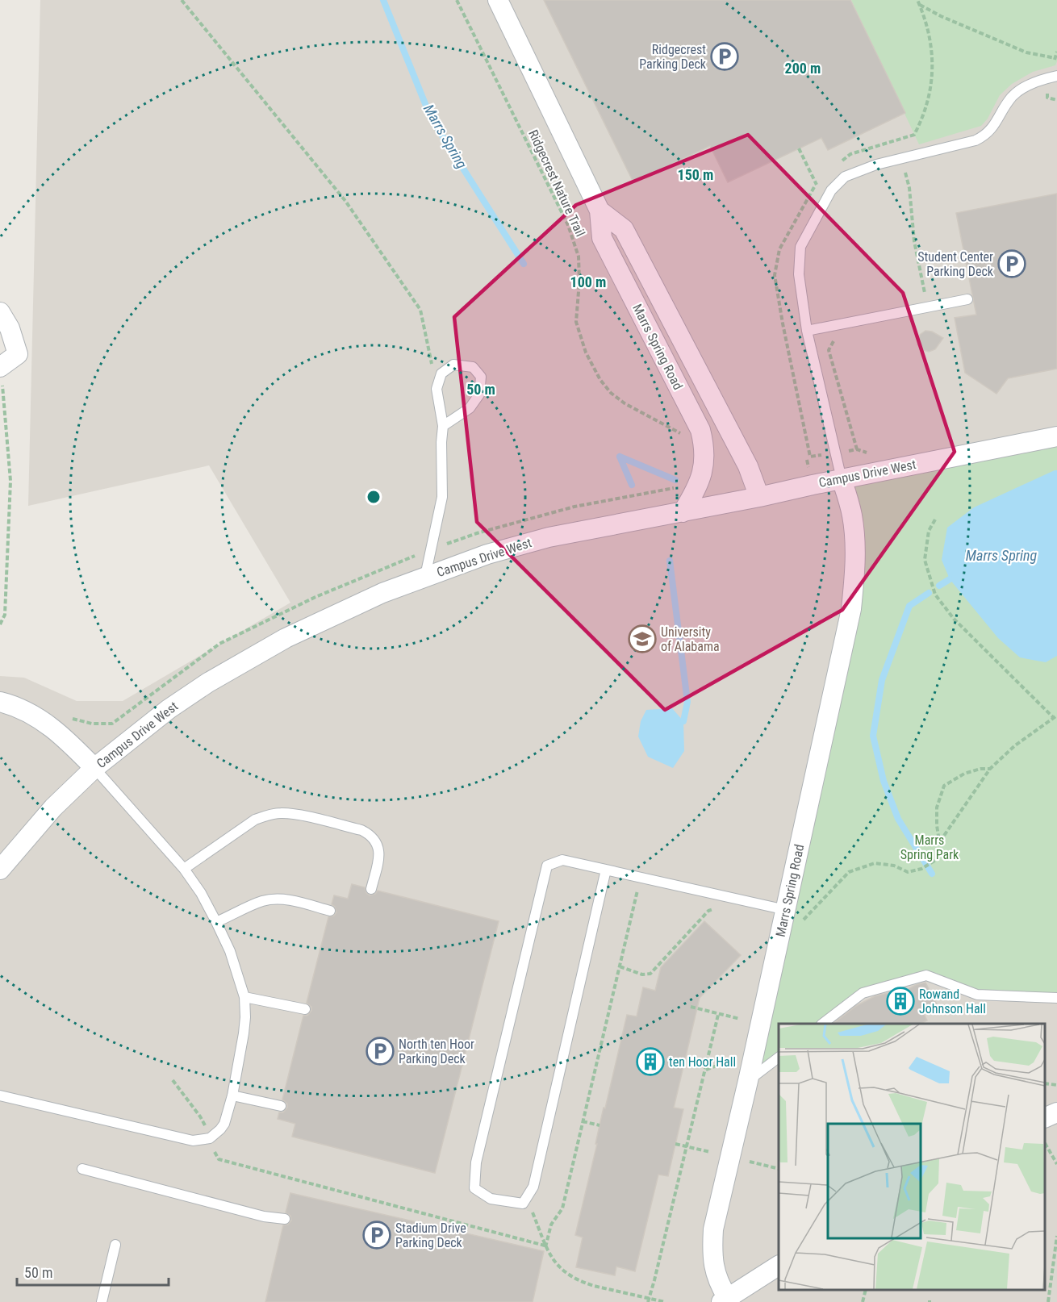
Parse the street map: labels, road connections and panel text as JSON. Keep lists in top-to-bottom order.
{
  "streets": {
    "street": ["Marrs Spring Road", "Campus Drive West"],
    "path": ["Ridgecrest Nature Trail"]
  },
  "crossings": [
    ["Marrs Spring Road", "Campus Drive West"]
  ],
  "water": ["Marrs Spring"],
  "parks": ["Marrs Spring Park"],
  "places": {
    "parking": [
      "Ridgecrest Parking Deck",
      "Student Center Parking Deck",
      "North ten Hoor Parking Deck",
      "Stadium Drive Parking Deck"
    ],
    "school or university": ["University of Alabama"],
    "building": ["Rowand Johnson Hall", "ten Hoor Hall"]
  },
  "scale_bar": "50 m",
  "rings": [
    "200 m",
    "150 m",
    "100 m",
    "50 m"
  ]
}
